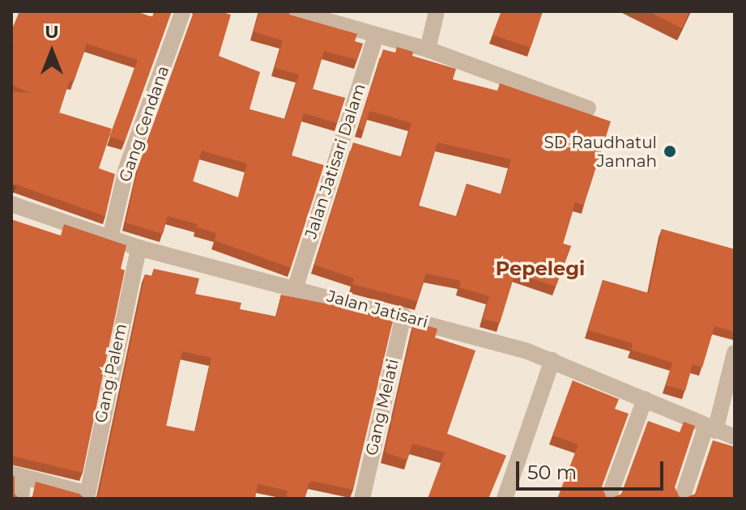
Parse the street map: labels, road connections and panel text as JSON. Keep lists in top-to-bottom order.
{
  "streets": {
    "street": [
      "Gang Cendana",
      "Jalan Jatisari Dalam",
      "Jalan Jatisari",
      "Gang Palem",
      "Gang Melati"
    ]
  },
  "crossings": [
    ["Gang Cendana", "Jalan Jatisari"],
    ["Jalan Jatisari Dalam", "Jalan Jatisari"],
    ["Jalan Jatisari", "Gang Palem"],
    ["Jalan Jatisari", "Gang Melati"]
  ],
  "districts": ["Pepelegi"],
  "places": ["SD Raudhatul Jannah"],
  "scale_bar": "50 m",
  "north": "top"
}
